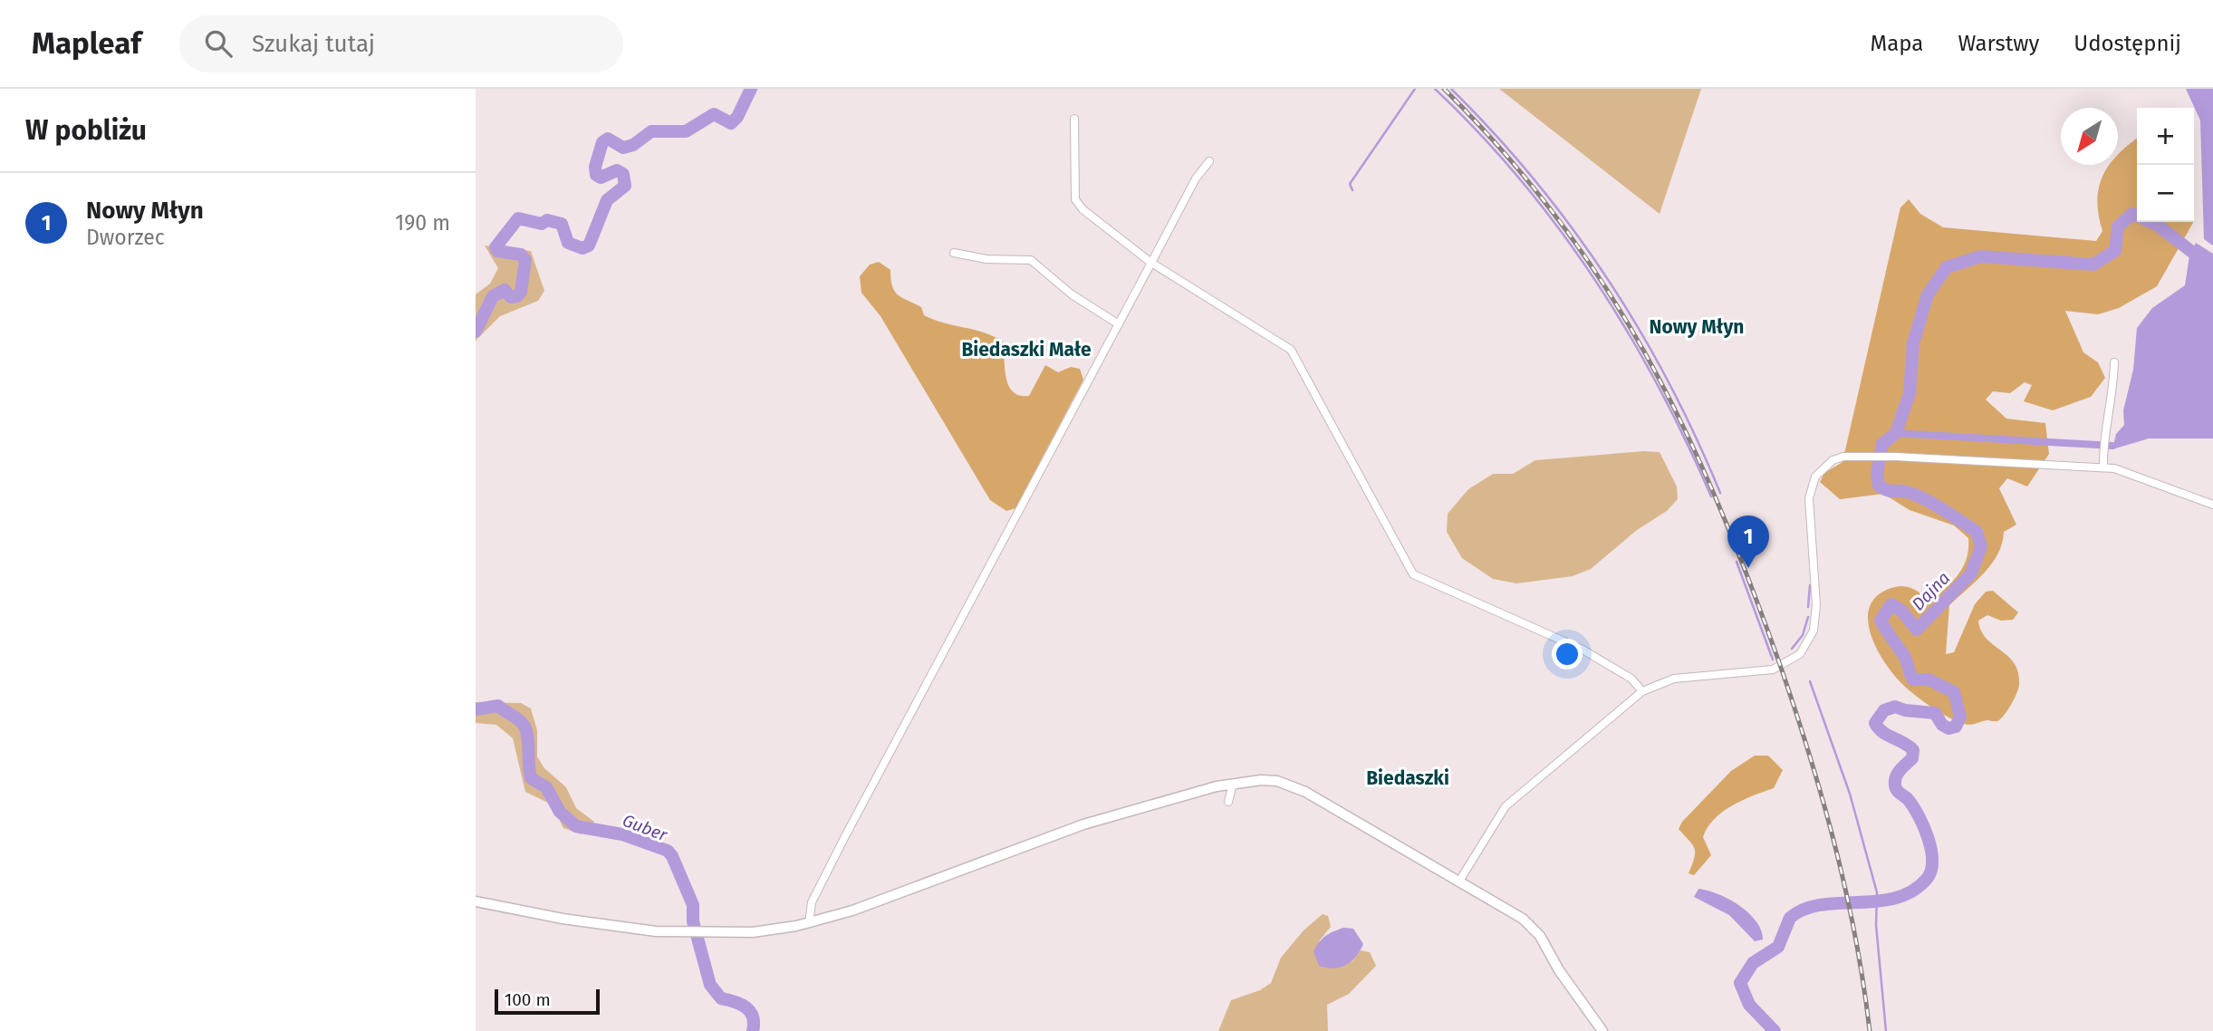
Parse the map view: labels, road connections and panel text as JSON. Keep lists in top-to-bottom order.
{
  "districts": ["Nowy Młyn", "Biedaszki Małe", "Biedaszki"],
  "water": ["Dajna", "Guber"],
  "scale_bar": "100 m",
  "north": "bottom left",
  "page": {
    "header": "Mapleaf",
    "search": "Szukaj tutaj",
    "nav": ["Mapa", "Warstwy", "Udostępnij"],
    "heading": "W pobliżu",
    "map_buttons": ["+", "−"],
    "list": [
      {
        "mark": "1",
        "name": "Nowy Młyn",
        "note": "Dworzec",
        "value": "190 m"
      }
    ],
    "pins": "1",
    "scale": "100 m"
  }
}
